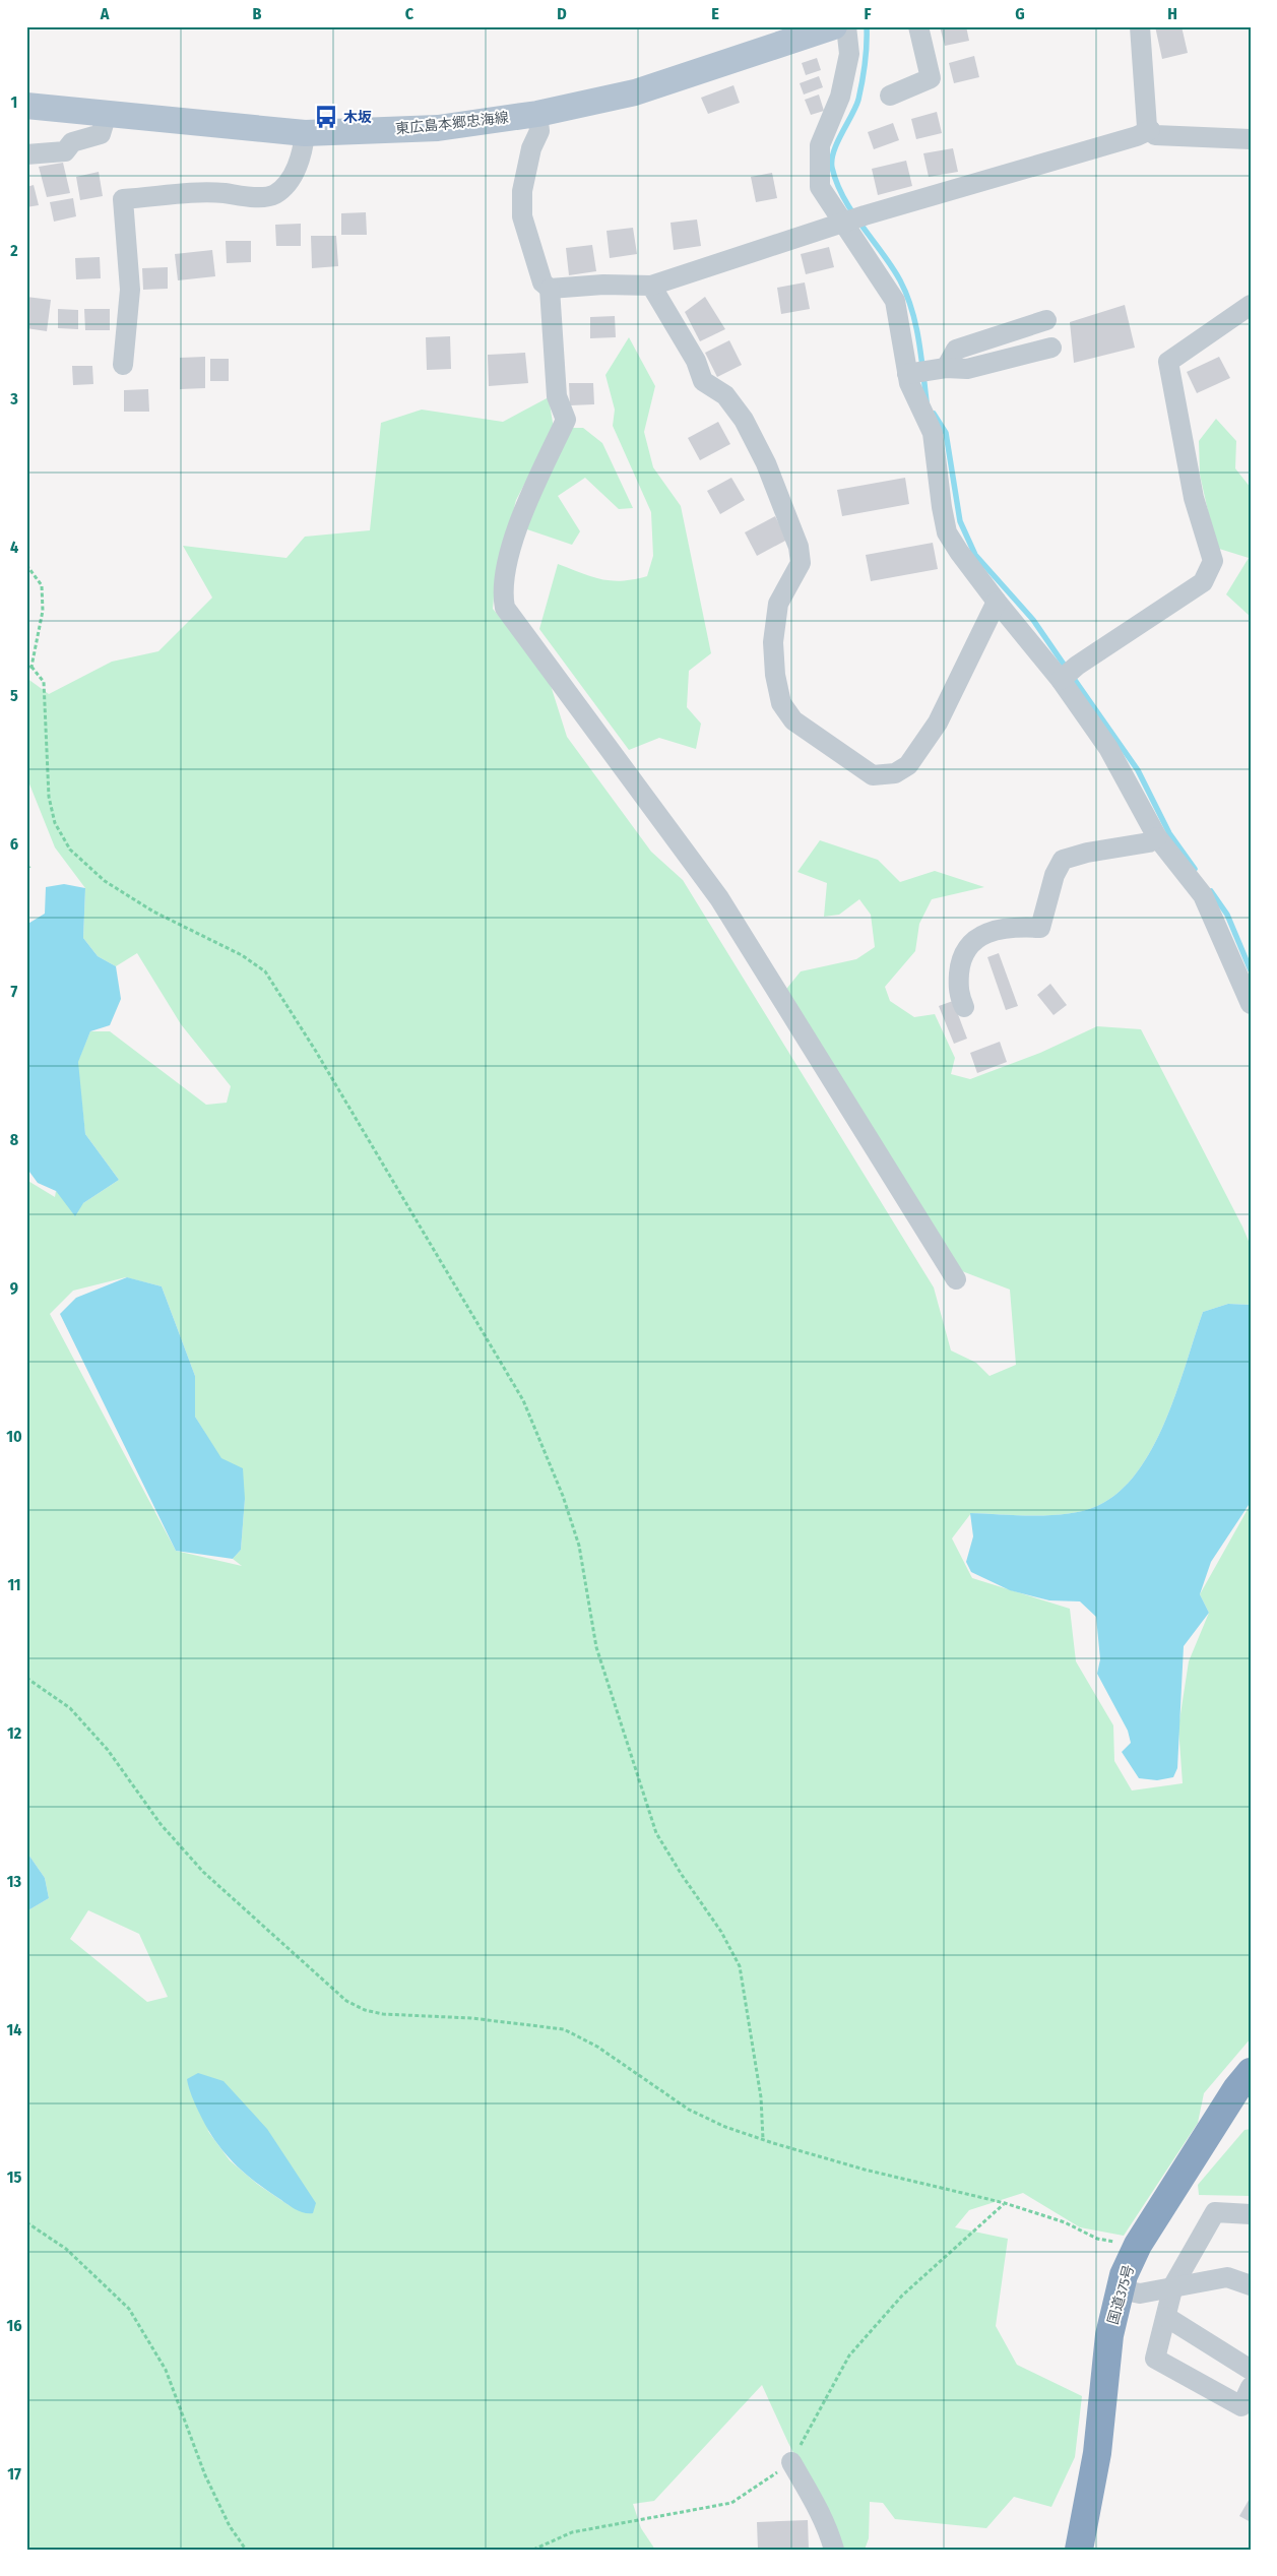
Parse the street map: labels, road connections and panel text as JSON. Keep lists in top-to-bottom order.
{
  "streets": {
    "highway": ["国道375号"],
    "main road": ["東広島本郷忠海線"]
  },
  "places": {
    "bus stop": ["木坂"]
  },
  "grid": {
    "columns": [
      "A",
      "B",
      "C",
      "D",
      "E",
      "F",
      "G",
      "H"
    ],
    "rows": [
      "1",
      "2",
      "3",
      "4",
      "5",
      "6",
      "7",
      "8",
      "9",
      "10",
      "11",
      "12",
      "13",
      "14",
      "15",
      "16",
      "17"
    ]
  }
}
